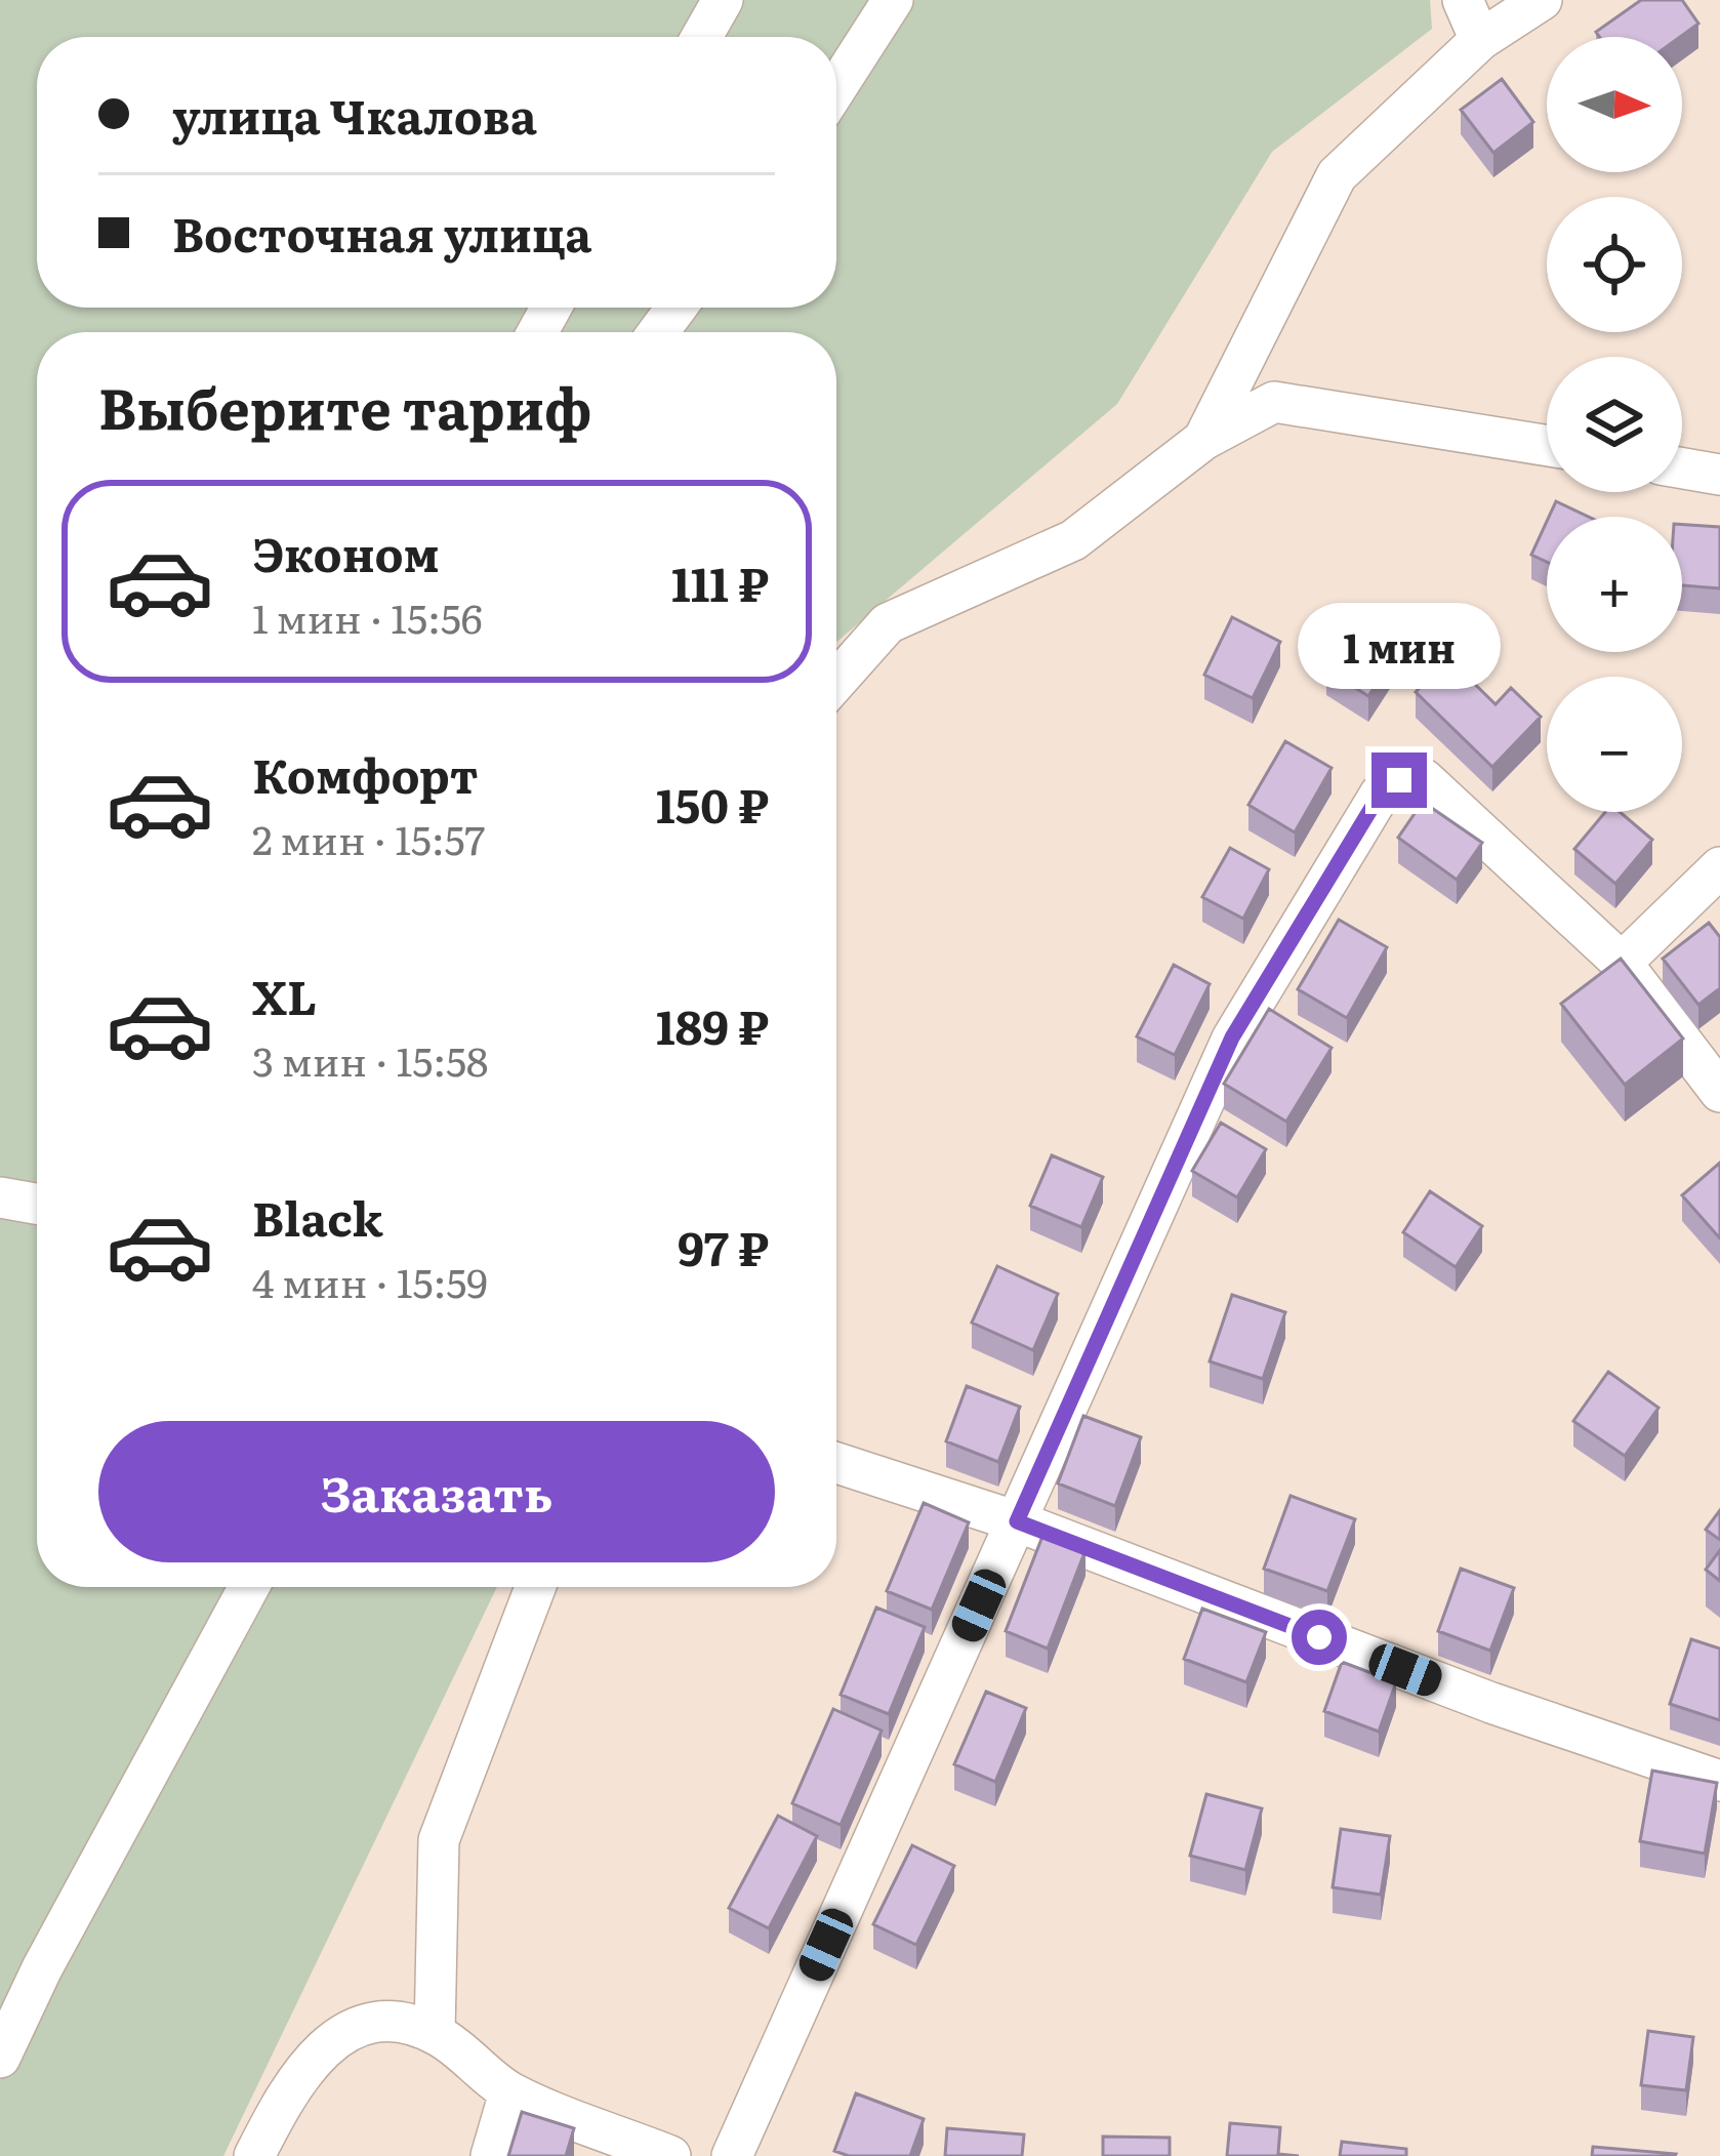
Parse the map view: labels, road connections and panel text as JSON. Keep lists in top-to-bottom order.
{
  "north": "right",
  "page": {
    "map_buttons": ["+", "−"],
    "banner": ["улица Чкалова", "Восточная улица"],
    "heading": "Выберите тариф",
    "list": [
      {
        "name": "Эконом",
        "note": "1 мин · 15:56",
        "value": "111 ₽"
      },
      {
        "name": "Комфорт",
        "note": "2 мин · 15:57",
        "value": "150 ₽"
      },
      {
        "name": "XL",
        "note": "3 мин · 15:58",
        "value": "189 ₽"
      },
      {
        "name": "Black",
        "note": "4 мин · 15:59",
        "value": "97 ₽"
      }
    ],
    "bubble": "1 мин",
    "buttons": "Заказать"
  }
}
